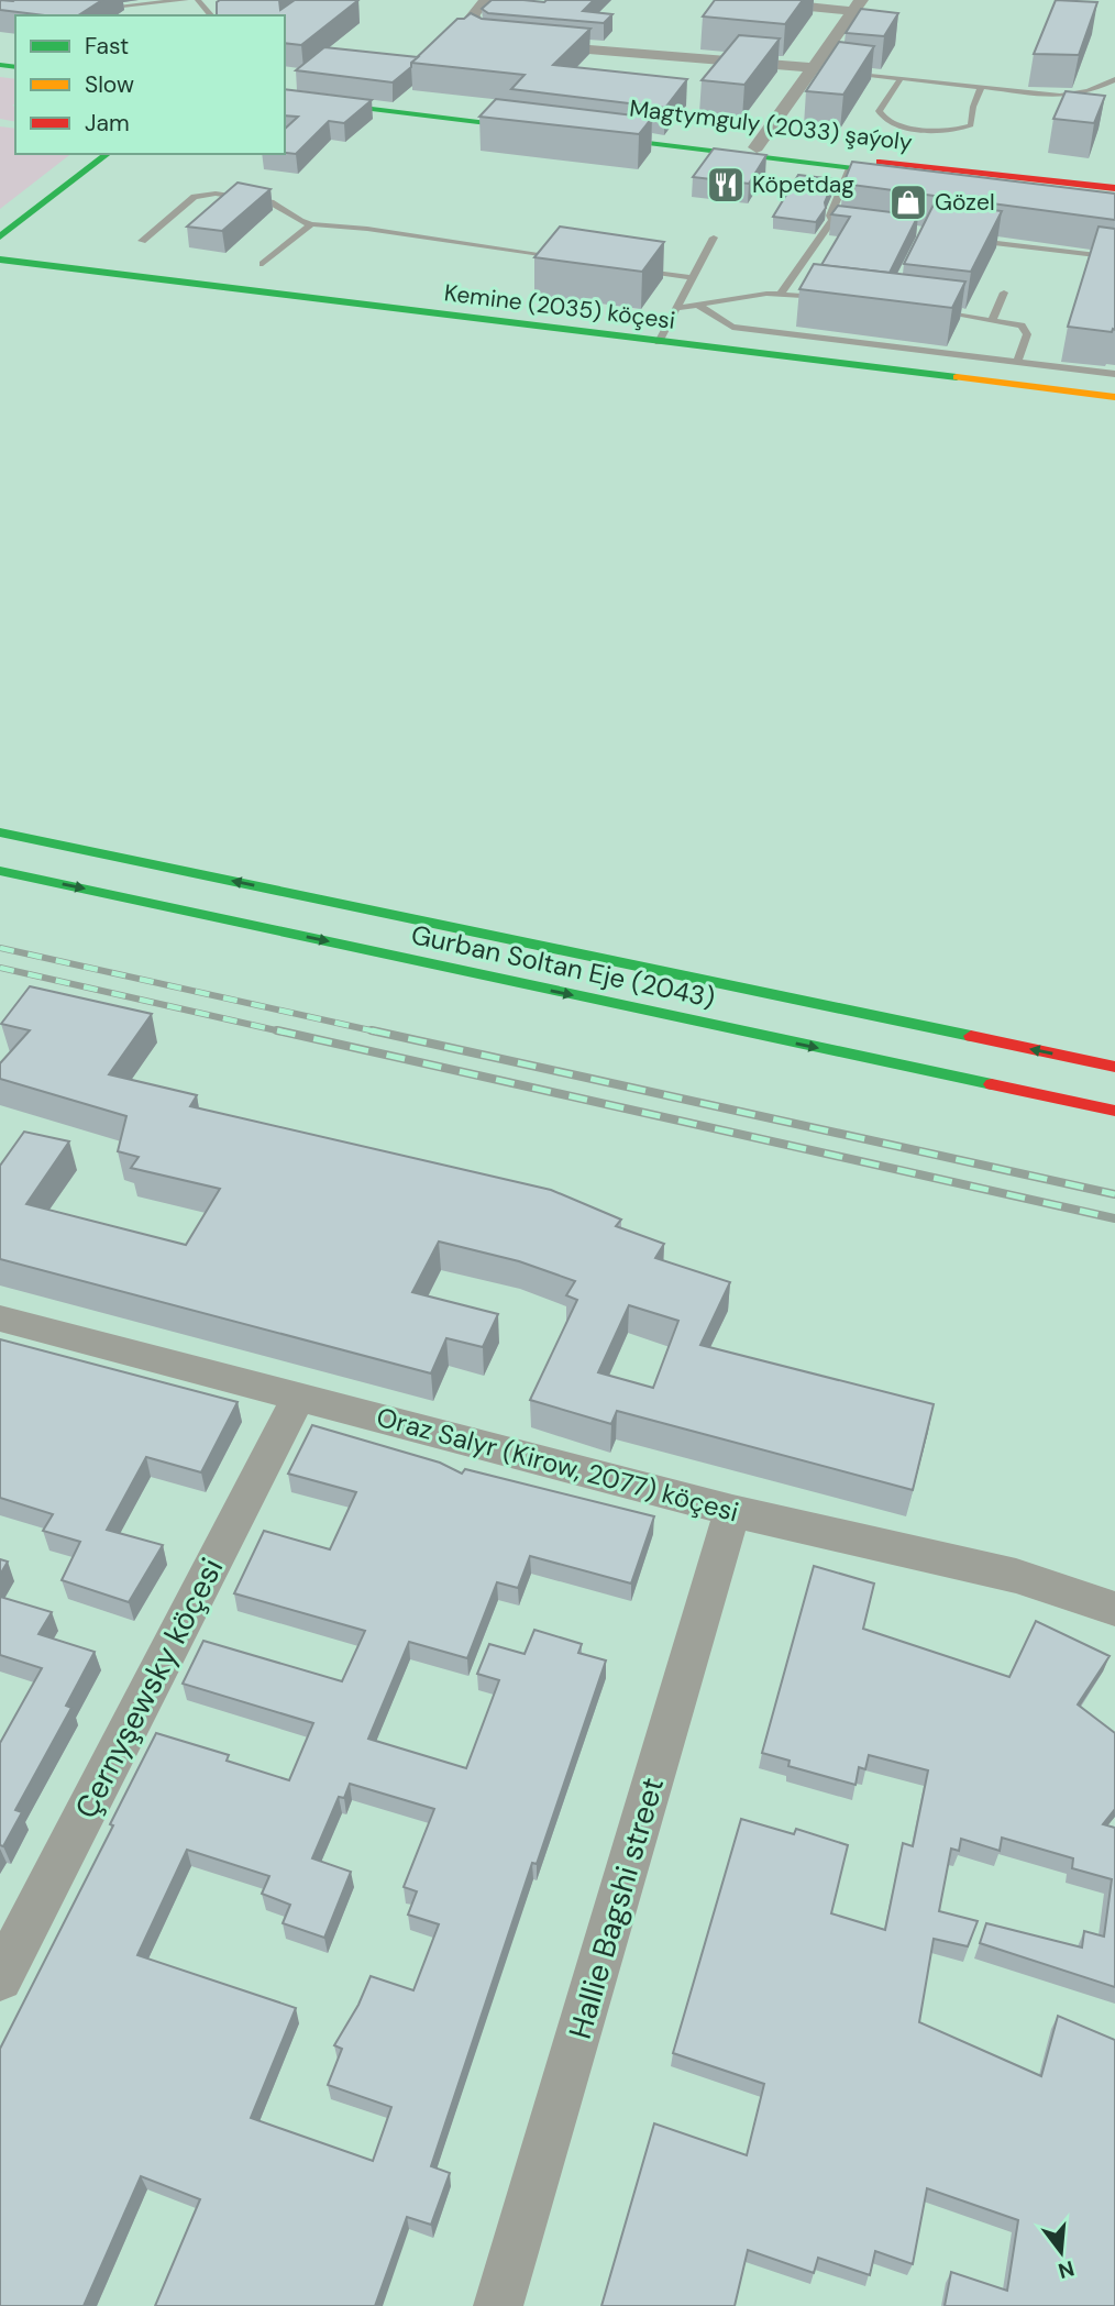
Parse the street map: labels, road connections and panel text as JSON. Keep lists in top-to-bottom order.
{
  "streets": {
    "main road": ["Magtymguly (2033) şaýoly", "Kemine (2035) köçesi", "Gurban Soltan Eje (2043)"],
    "street": ["Oraz Salyr (Kirow, 2077) köçesi", "Çernyşewsky köçesi", "Hallie Bagshi street"]
  },
  "crossings": [
    ["Oraz Salyr (Kirow, 2077) köçesi", "Çernyşewsky köçesi"],
    ["Oraz Salyr (Kirow, 2077) köçesi", "Hallie Bagshi street"]
  ],
  "places": {
    "restaurant": ["Köpetdag"],
    "shop": ["Gözel"]
  },
  "legend": ["Fast", "Slow", "Jam"],
  "north": "bottom"
}
